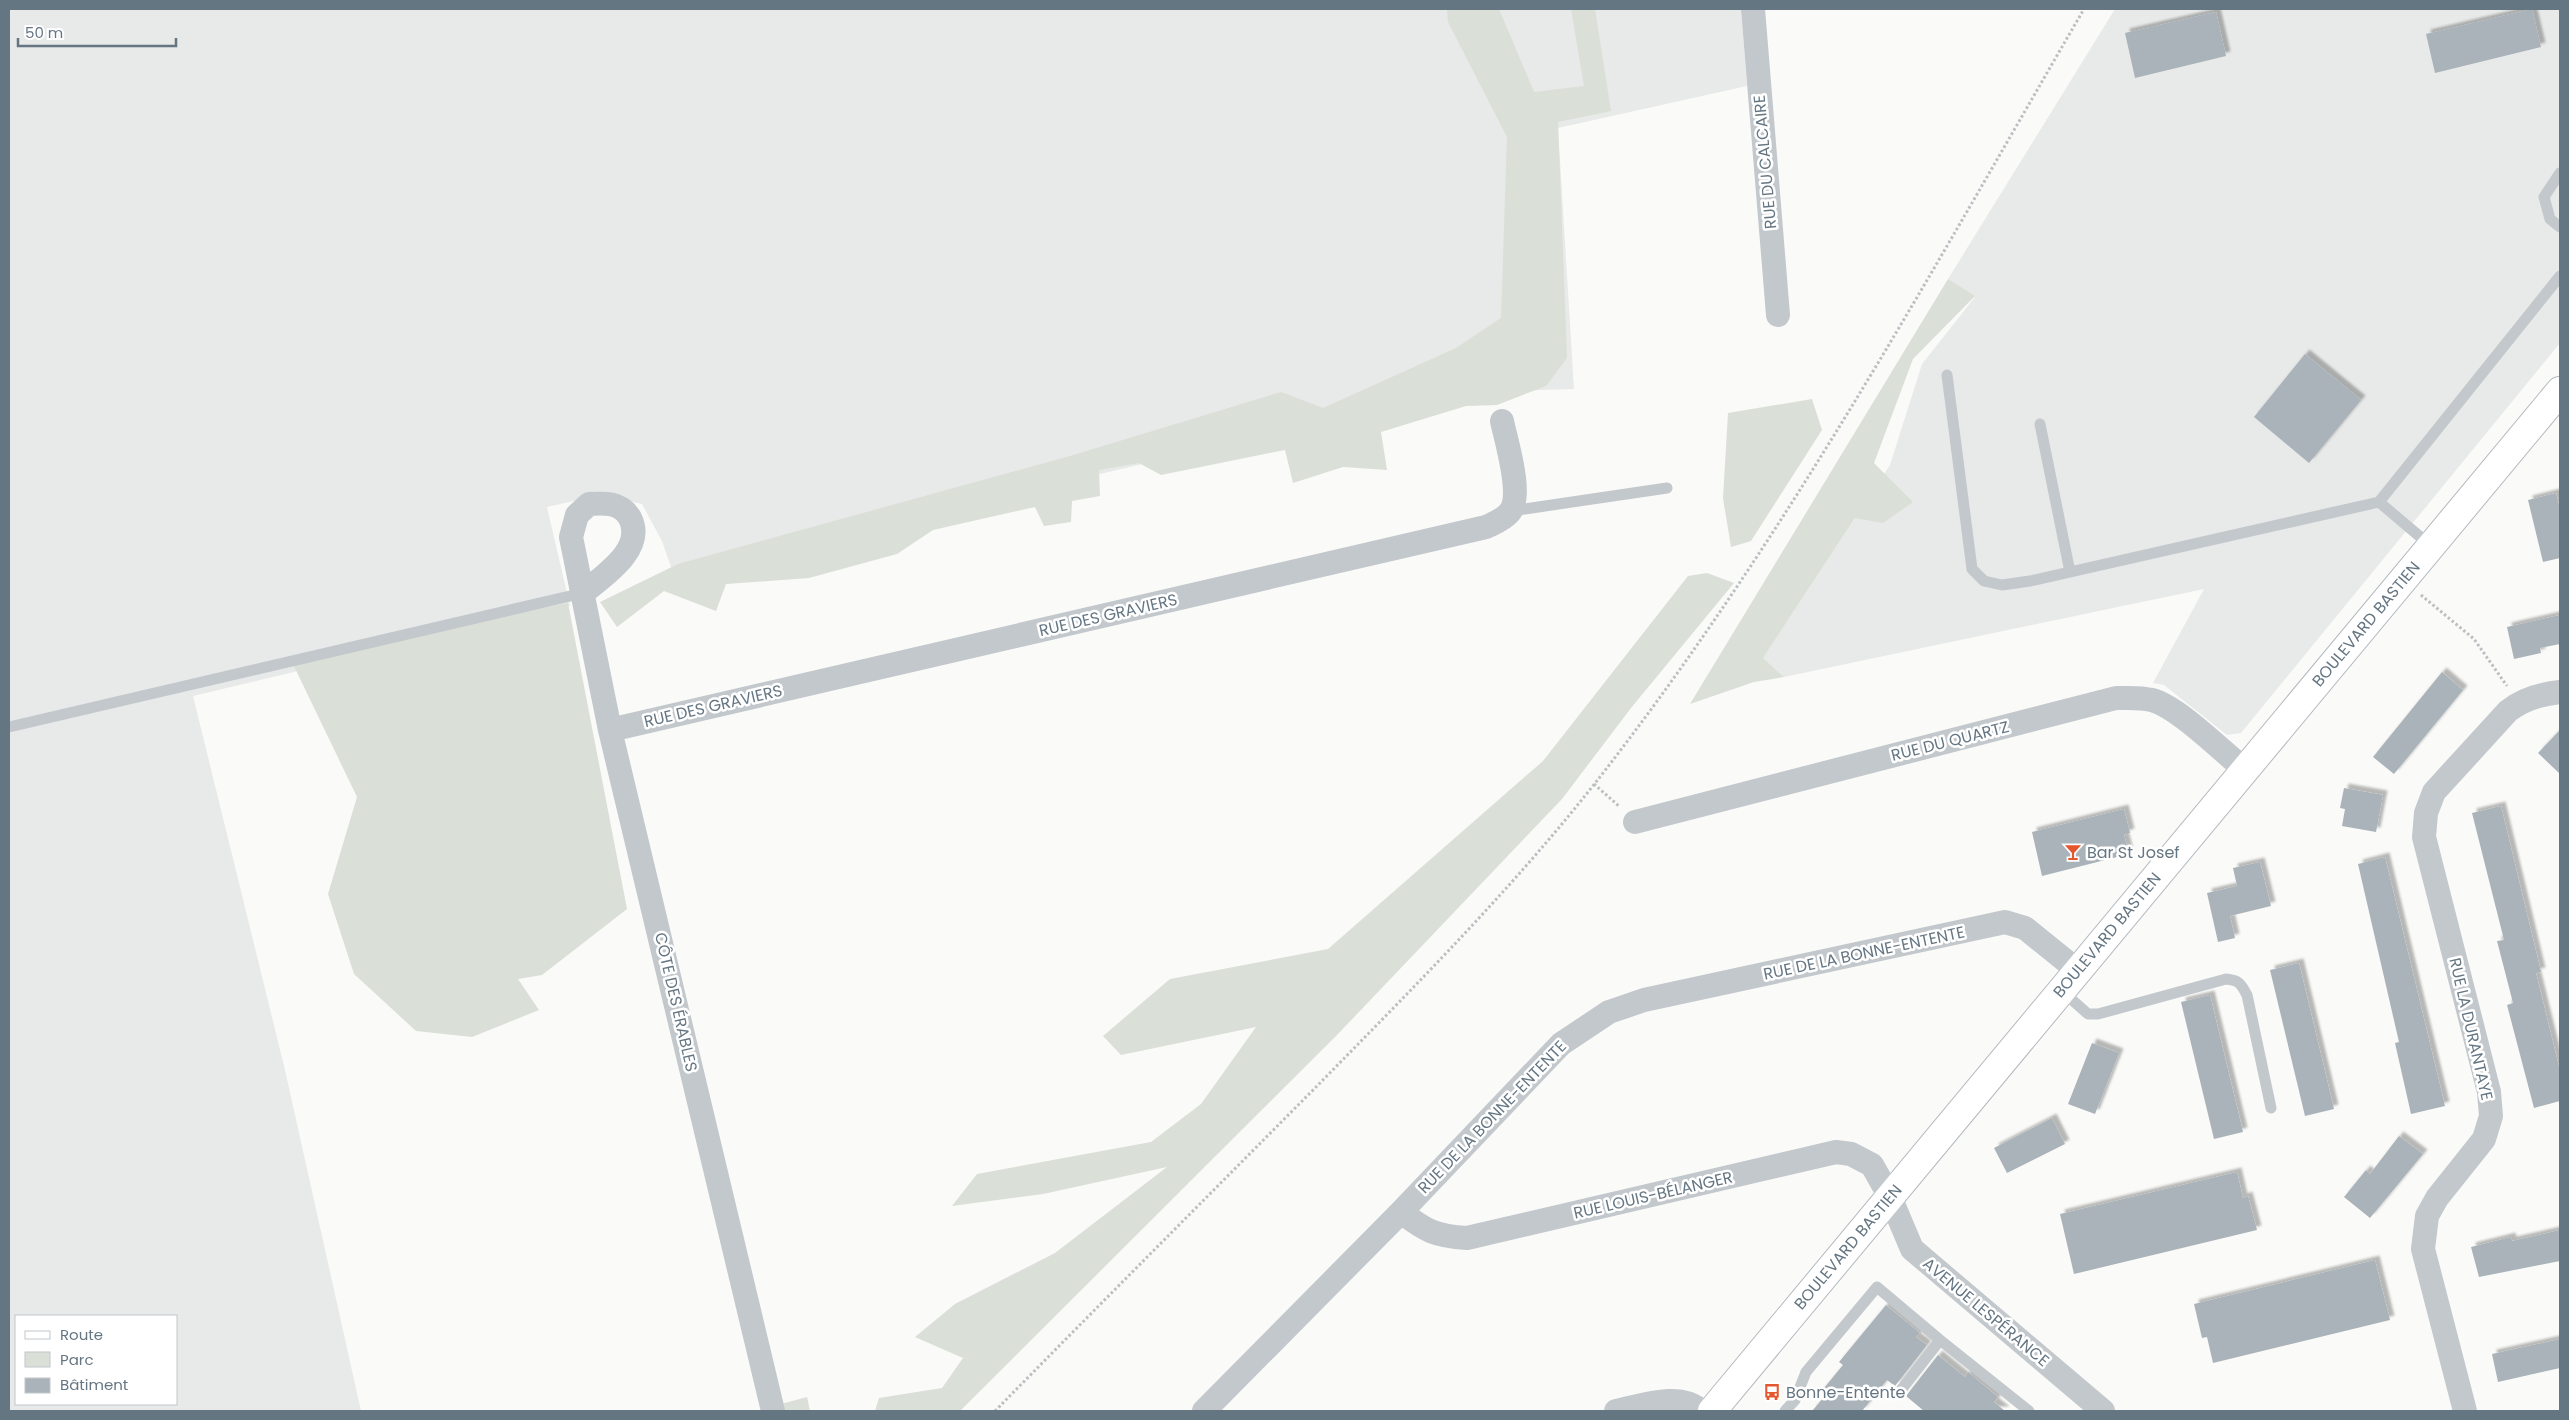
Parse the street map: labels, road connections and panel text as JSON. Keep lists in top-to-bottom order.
{
  "streets": {
    "main road": ["BOULEVARD BASTIEN"],
    "street": [
      "RUE DU CALCAIRE",
      "RUE DES GRAVIERS",
      "RUE DU QUARTZ",
      "RUE DE LA BONNE-ENTENTE",
      "CÔTE DES ÉRABLES",
      "RUE LA DURANTAYE",
      "RUE LOUIS-BÉLANGER",
      "AVENUE LESPÉRANCE"
    ]
  },
  "crossings": [
    ["RUE DES GRAVIERS", "CÔTE DES ÉRABLES"],
    ["BOULEVARD BASTIEN", "RUE DU QUARTZ"],
    ["BOULEVARD BASTIEN", "RUE DE LA BONNE-ENTENTE"],
    ["BOULEVARD BASTIEN", "RUE LOUIS-BÉLANGER"],
    ["BOULEVARD BASTIEN", "AVENUE LESPÉRANCE"],
    ["RUE DE LA BONNE-ENTENTE", "RUE LOUIS-BÉLANGER"],
    ["RUE LOUIS-BÉLANGER", "AVENUE LESPÉRANCE"]
  ],
  "places": {
    "bar": ["Bar St Josef"],
    "bus stop": ["Bonne-Entente"]
  },
  "legend": ["Route", "Parc", "Bâtiment"],
  "scale_bar": "50 m"
}
